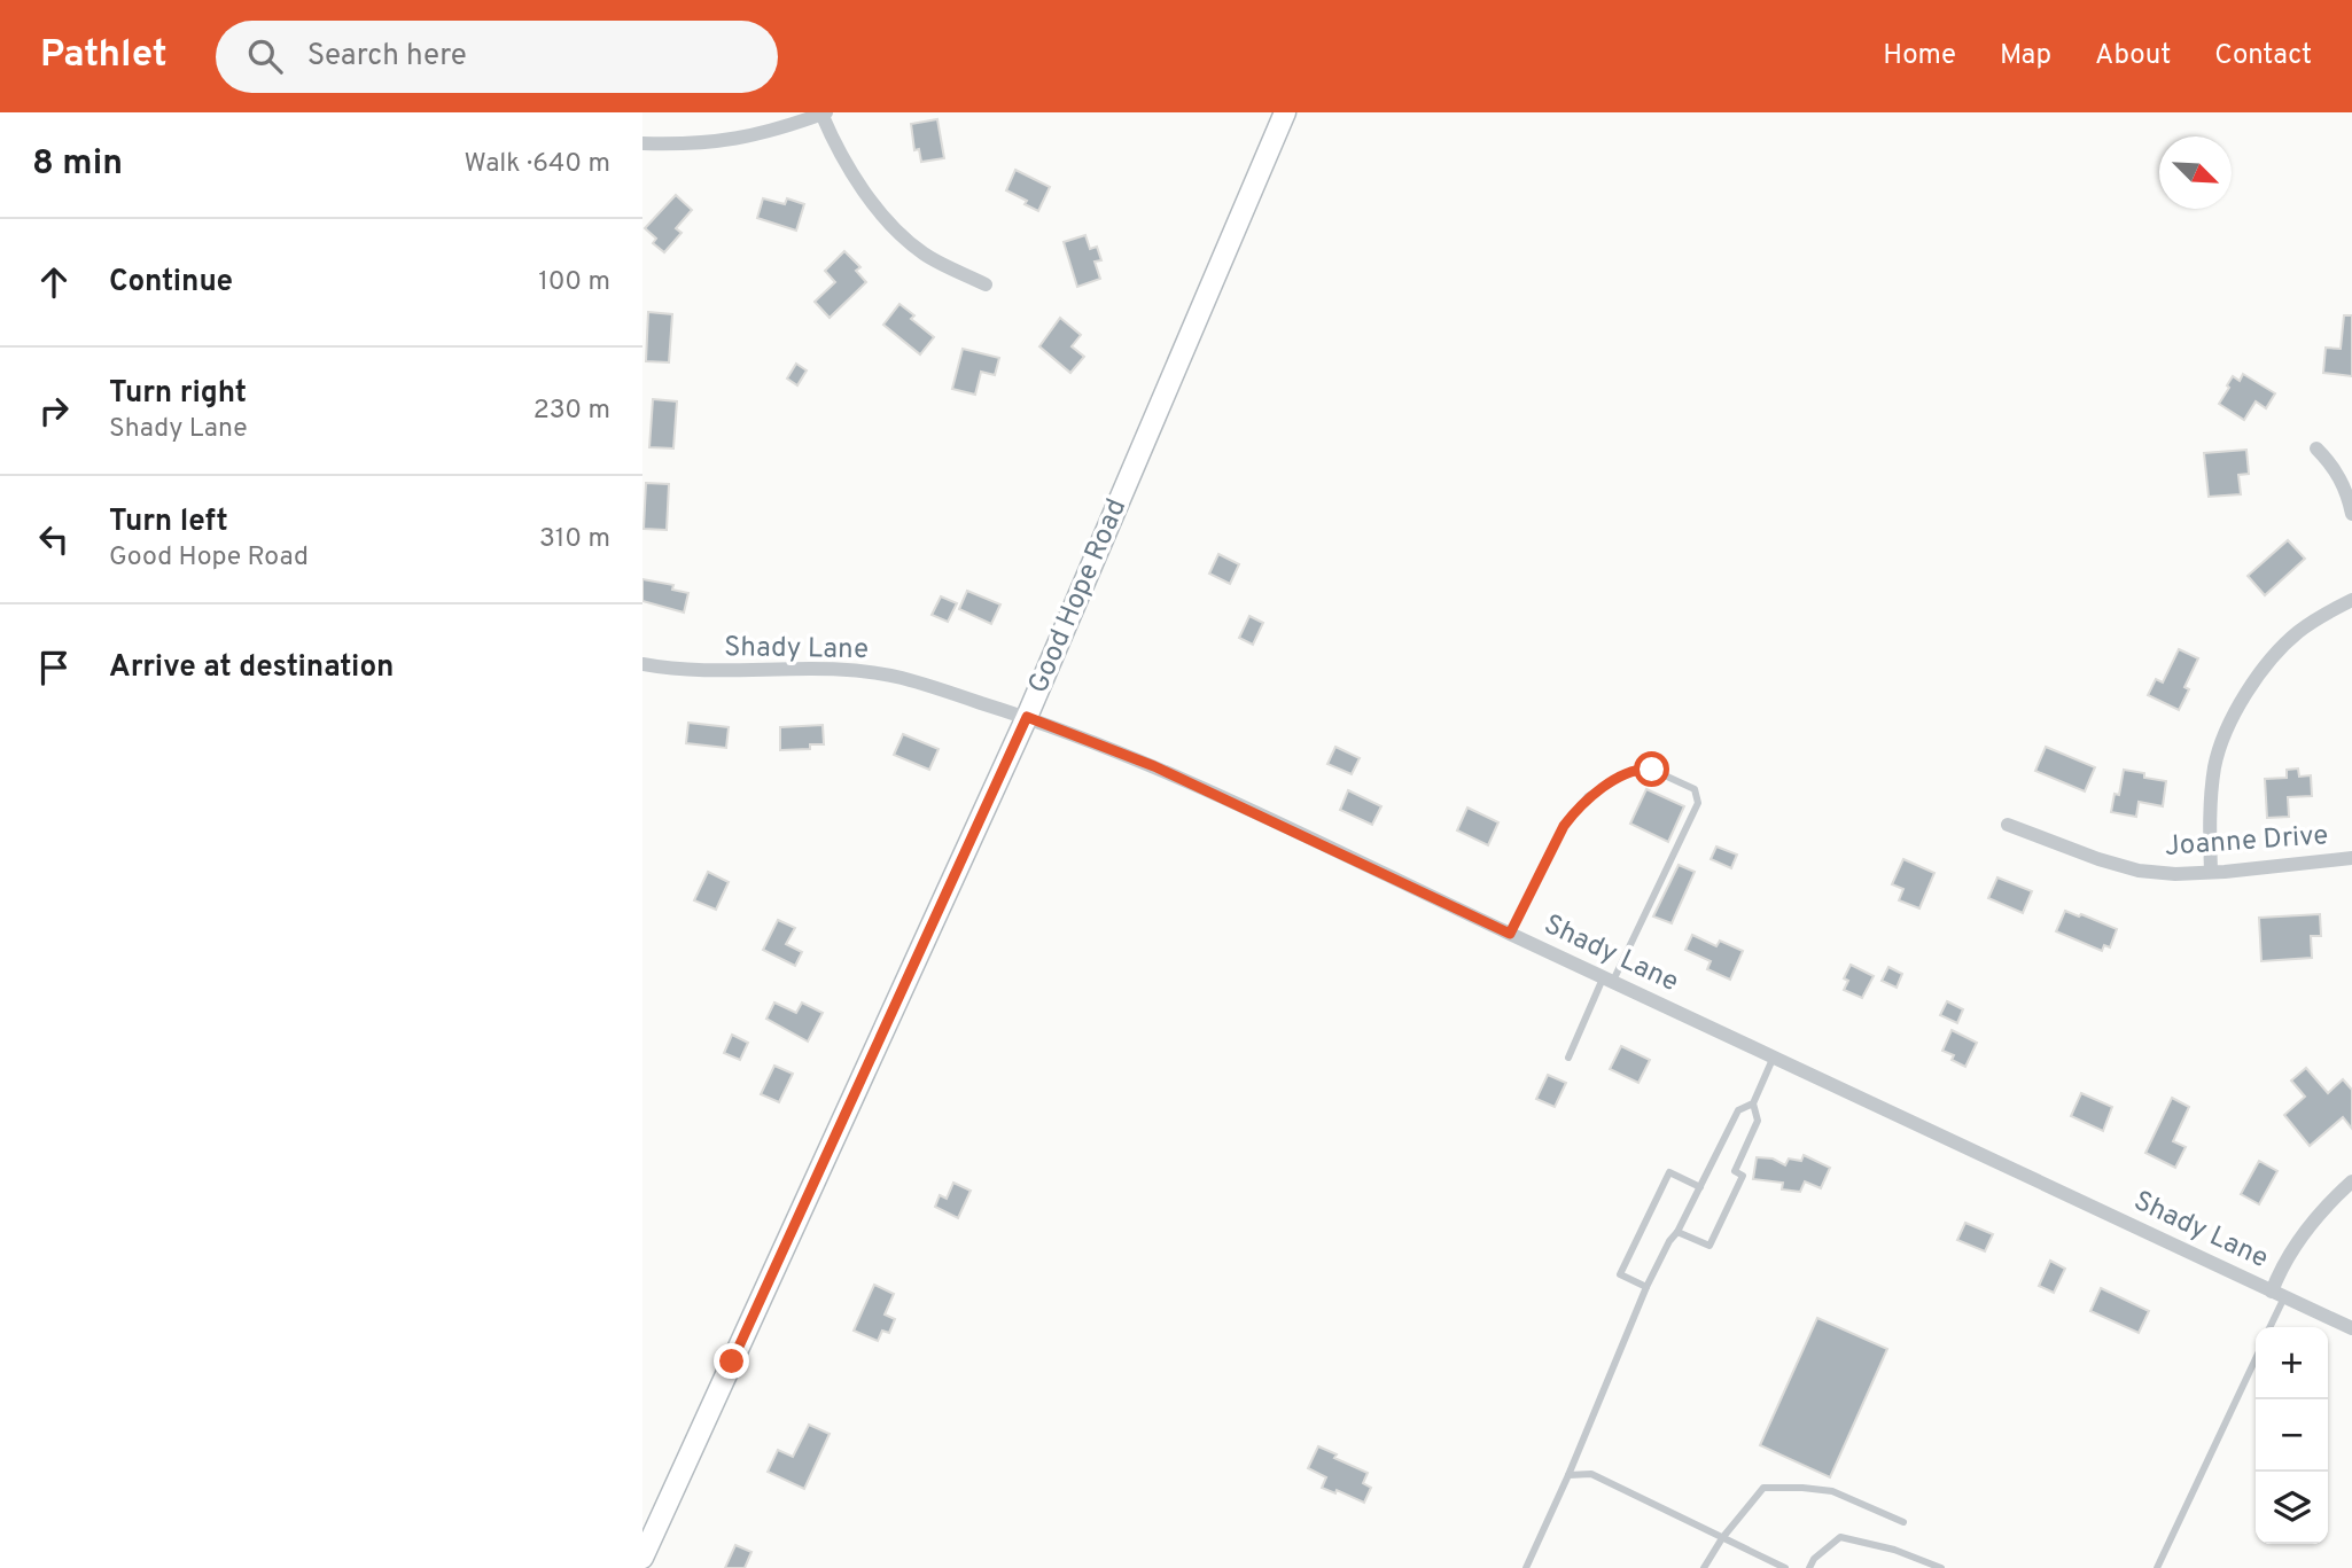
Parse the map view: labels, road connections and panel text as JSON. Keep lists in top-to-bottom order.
{
  "streets": {
    "main road": ["Good Hope Road"],
    "street": ["Shady Lane", "Joanne Drive"]
  },
  "crossings": [
    ["Good Hope Road", "Shady Lane"]
  ],
  "north": "bottom right",
  "page": {
    "header": "Pathlet",
    "search": "Search here",
    "nav": [
      "Home",
      "Map",
      "About",
      "Contact"
    ],
    "heading": ["8 min", "Walk · 640 m"],
    "list": [
      ["Continue", "100 m"],
      ["Turn right", "Shady Lane", "230 m"],
      ["Turn left", "Good Hope Road", "310 m"],
      "Arrive at destination"
    ],
    "map_buttons": ["+", "−"]
  }
}
